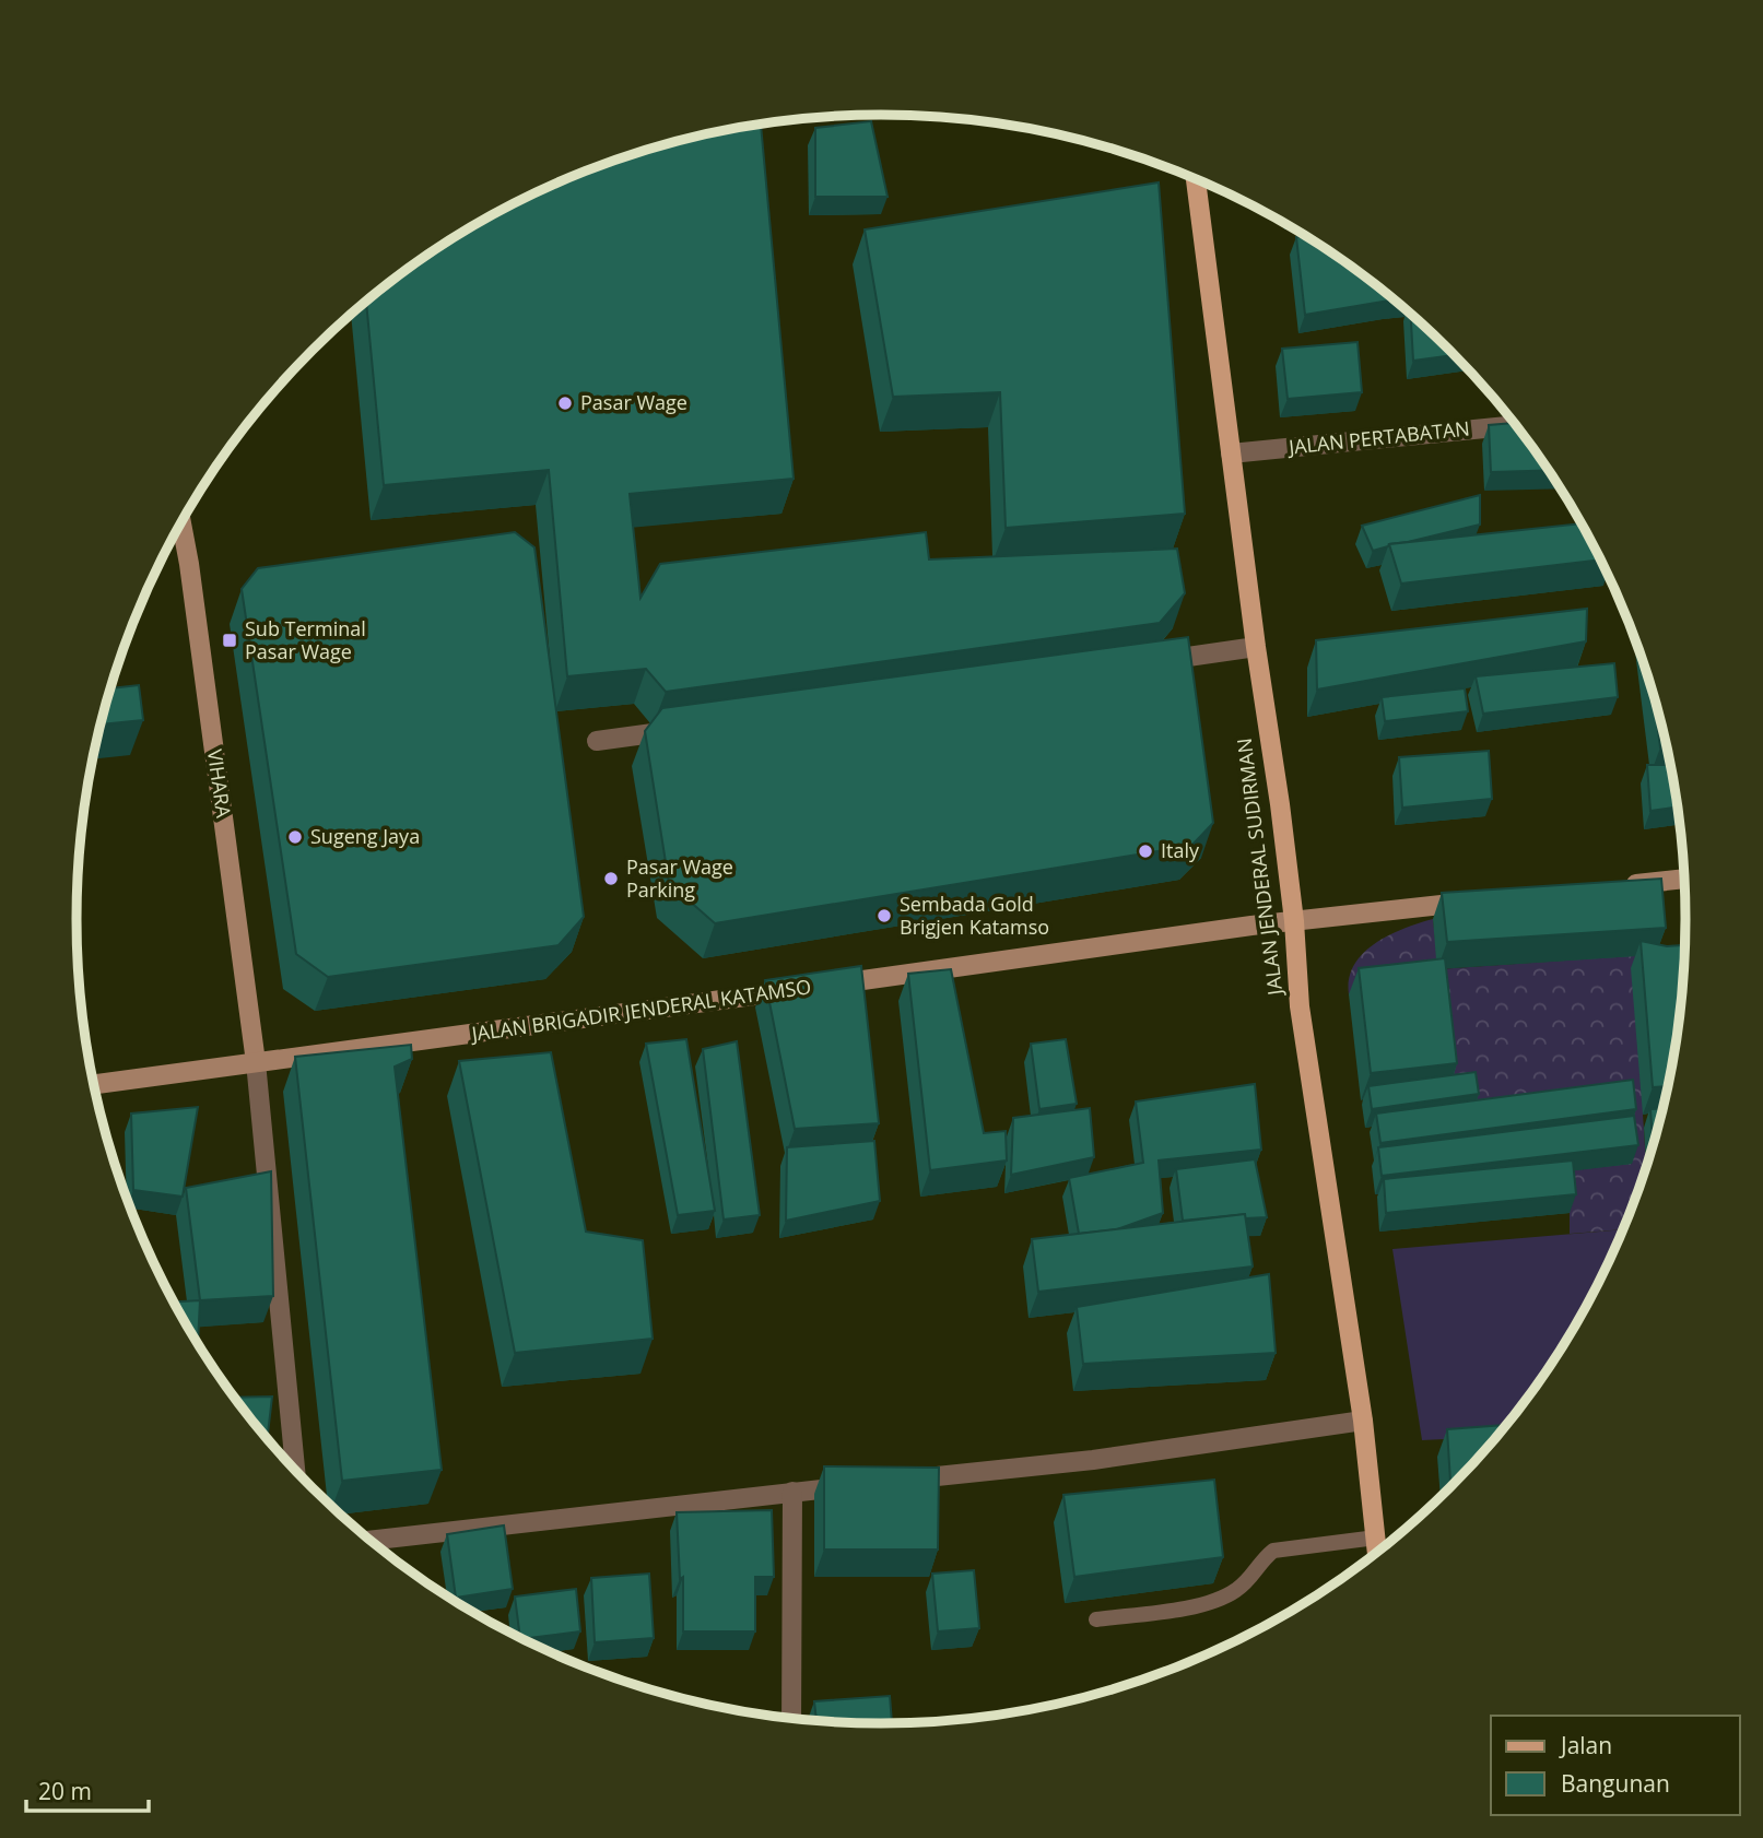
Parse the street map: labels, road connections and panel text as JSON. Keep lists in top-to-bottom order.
{
  "streets": {
    "main road": ["JALAN JENDERAL SUDIRMAN"],
    "street": ["JALAN PERTABATAN", "VIHARA", "JALAN BRIGADIR JENDERAL KATAMSO"]
  },
  "crossings": [
    ["JALAN PERTABATAN", "JALAN JENDERAL SUDIRMAN"],
    ["VIHARA", "JALAN BRIGADIR JENDERAL KATAMSO"],
    ["JALAN JENDERAL SUDIRMAN", "JALAN BRIGADIR JENDERAL KATAMSO"]
  ],
  "places": {
    "other": [
      "Pasar Wage",
      "Sugeng Jaya",
      "Italy",
      "Pasar Wage Parking",
      "Sembada Gold Brigjen Katamso"
    ],
    "transit": ["Sub Terminal Pasar Wage"]
  },
  "legend": ["Jalan", "Bangunan"],
  "scale_bar": "20 m"
}
